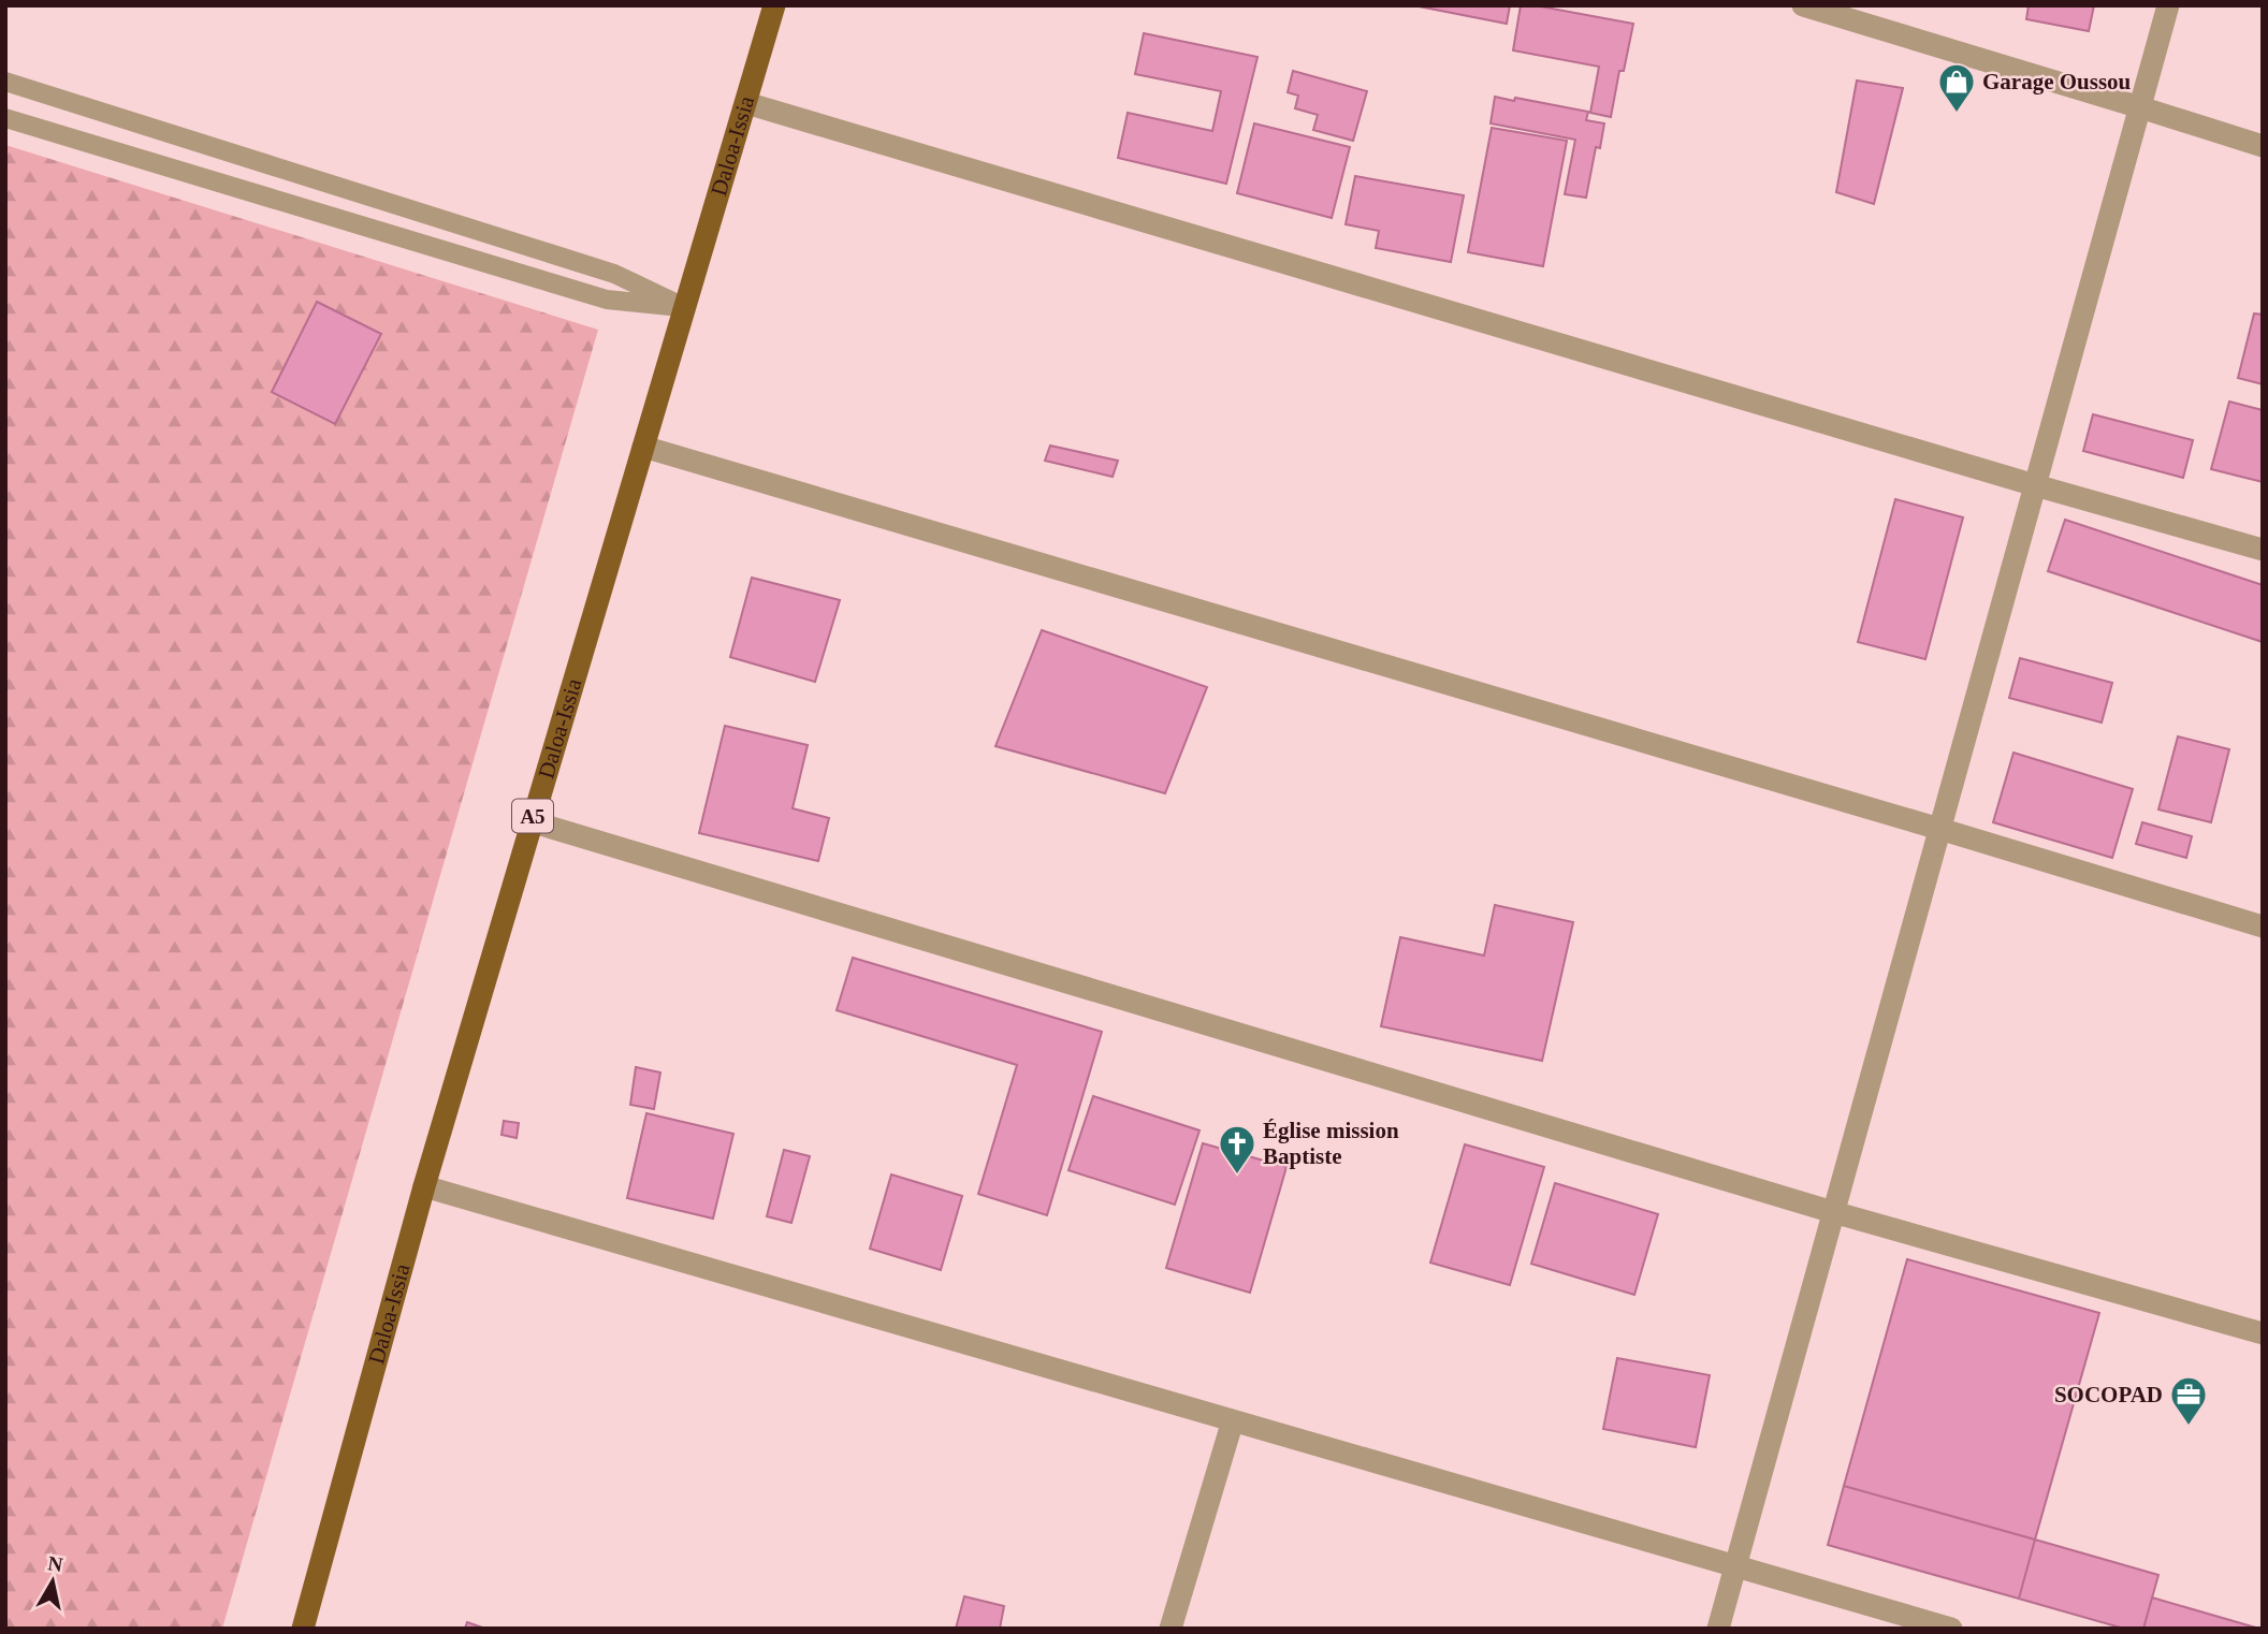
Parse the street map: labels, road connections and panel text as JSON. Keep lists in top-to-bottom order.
{
  "streets": {
    "main road": ["Daloa-Issia", "A5"]
  },
  "places": {
    "shop": ["Garage Oussou"],
    "church": ["Église mission Baptiste"],
    "office": ["SOCOPAD"]
  },
  "north": "top"
}
